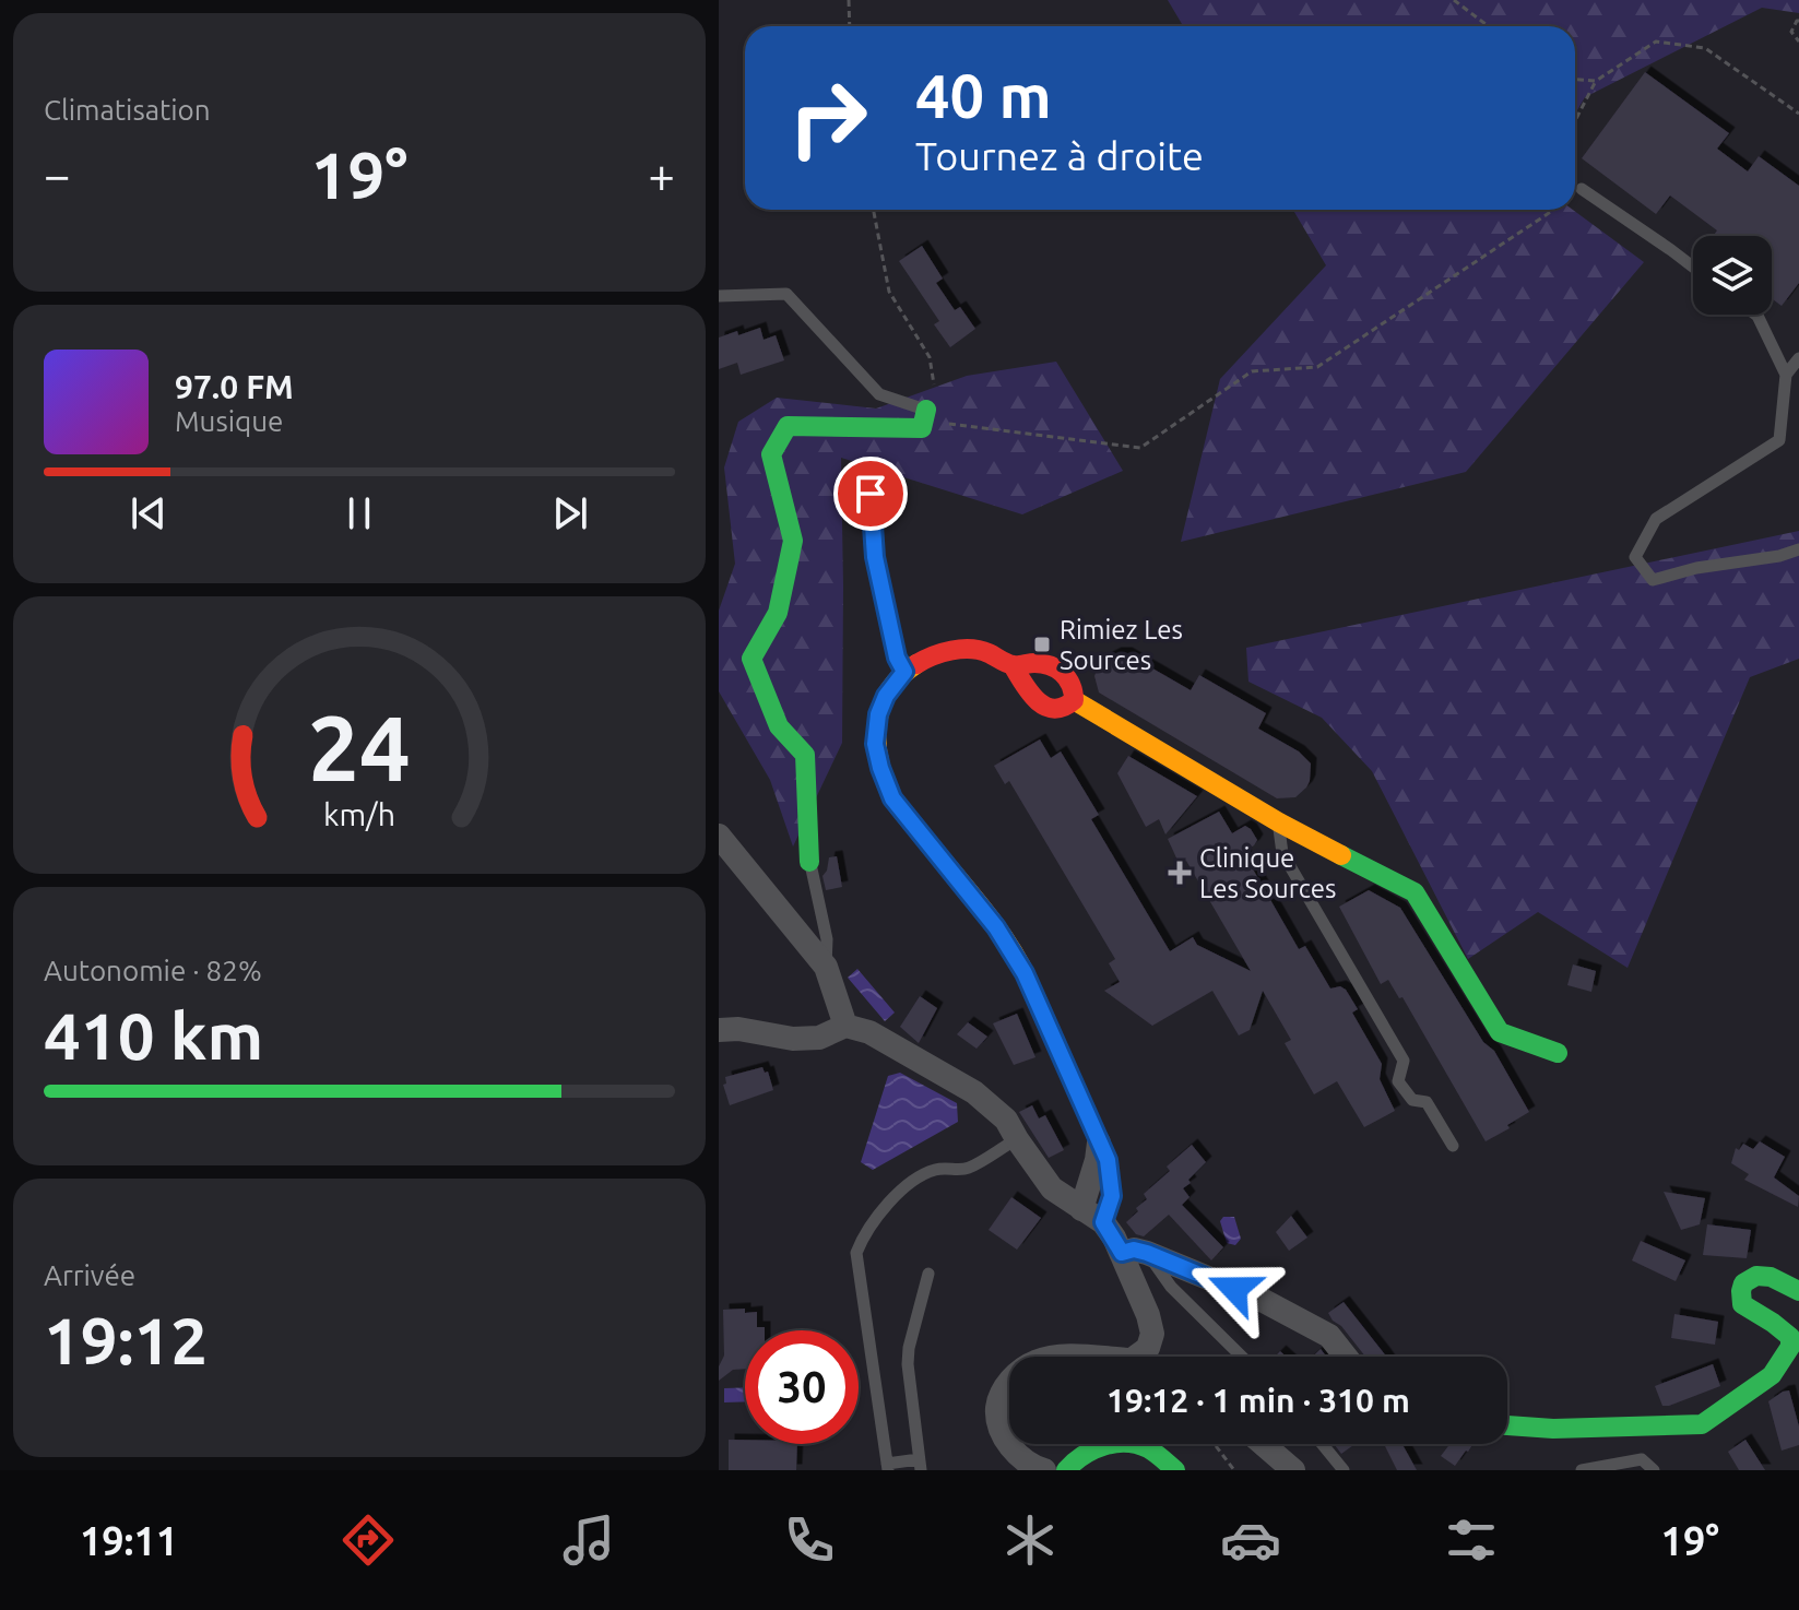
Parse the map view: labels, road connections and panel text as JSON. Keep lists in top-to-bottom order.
{
  "places": {
    "transit": ["Rimiez Les Sources"],
    "health": ["Clinique Les Sources"]
  },
  "page": {
    "tile": [
      "Climatisation",
      ["Autonomie · 82%", "410 km"],
      ["Arrivée", "19:12"]
    ],
    "turn": ["40 m", "Tournez à droite"],
    "heat": ["−", "19°", "+"],
    "song": ["97.0 FM", "Musique"],
    "limit": "30",
    "trip": "19:12 · 1 min · 310 m",
    "tabs": ["19:11", "19°"],
    "gauge": ["24", "km/h"]
  }
}
